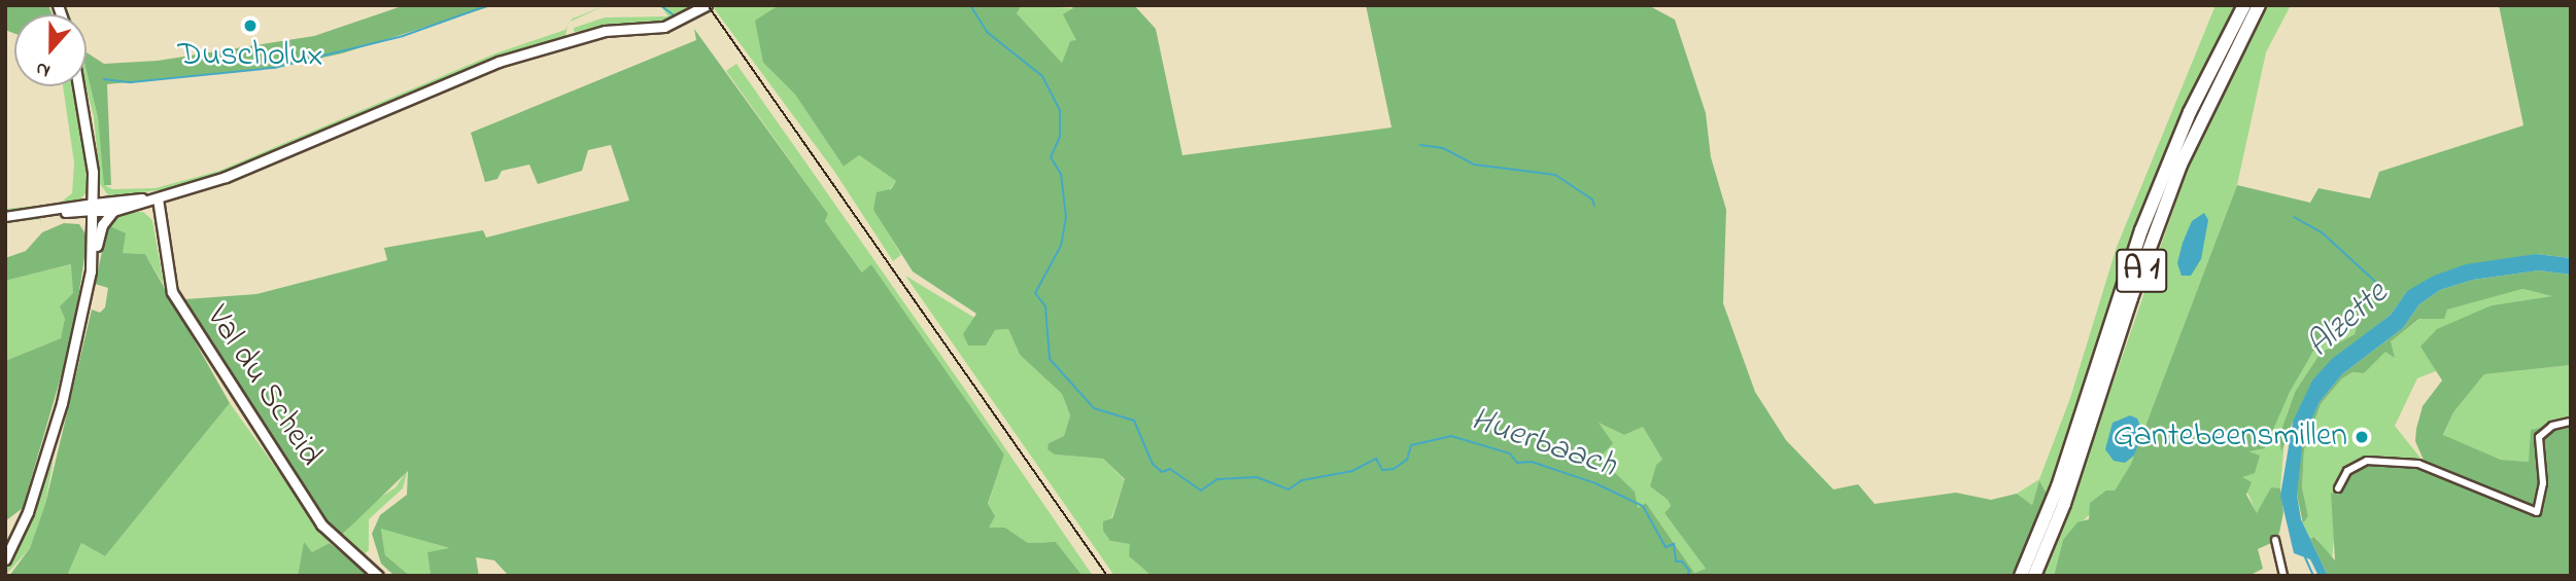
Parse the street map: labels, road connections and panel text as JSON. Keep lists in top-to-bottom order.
{
  "streets": {
    "highway": ["A 1"],
    "main road": ["Val du Scheid"]
  },
  "water": ["Alzette", "Huerbaach"],
  "places": ["Duscholux", "Gantebeensmillen"],
  "north": "bottom"
}
